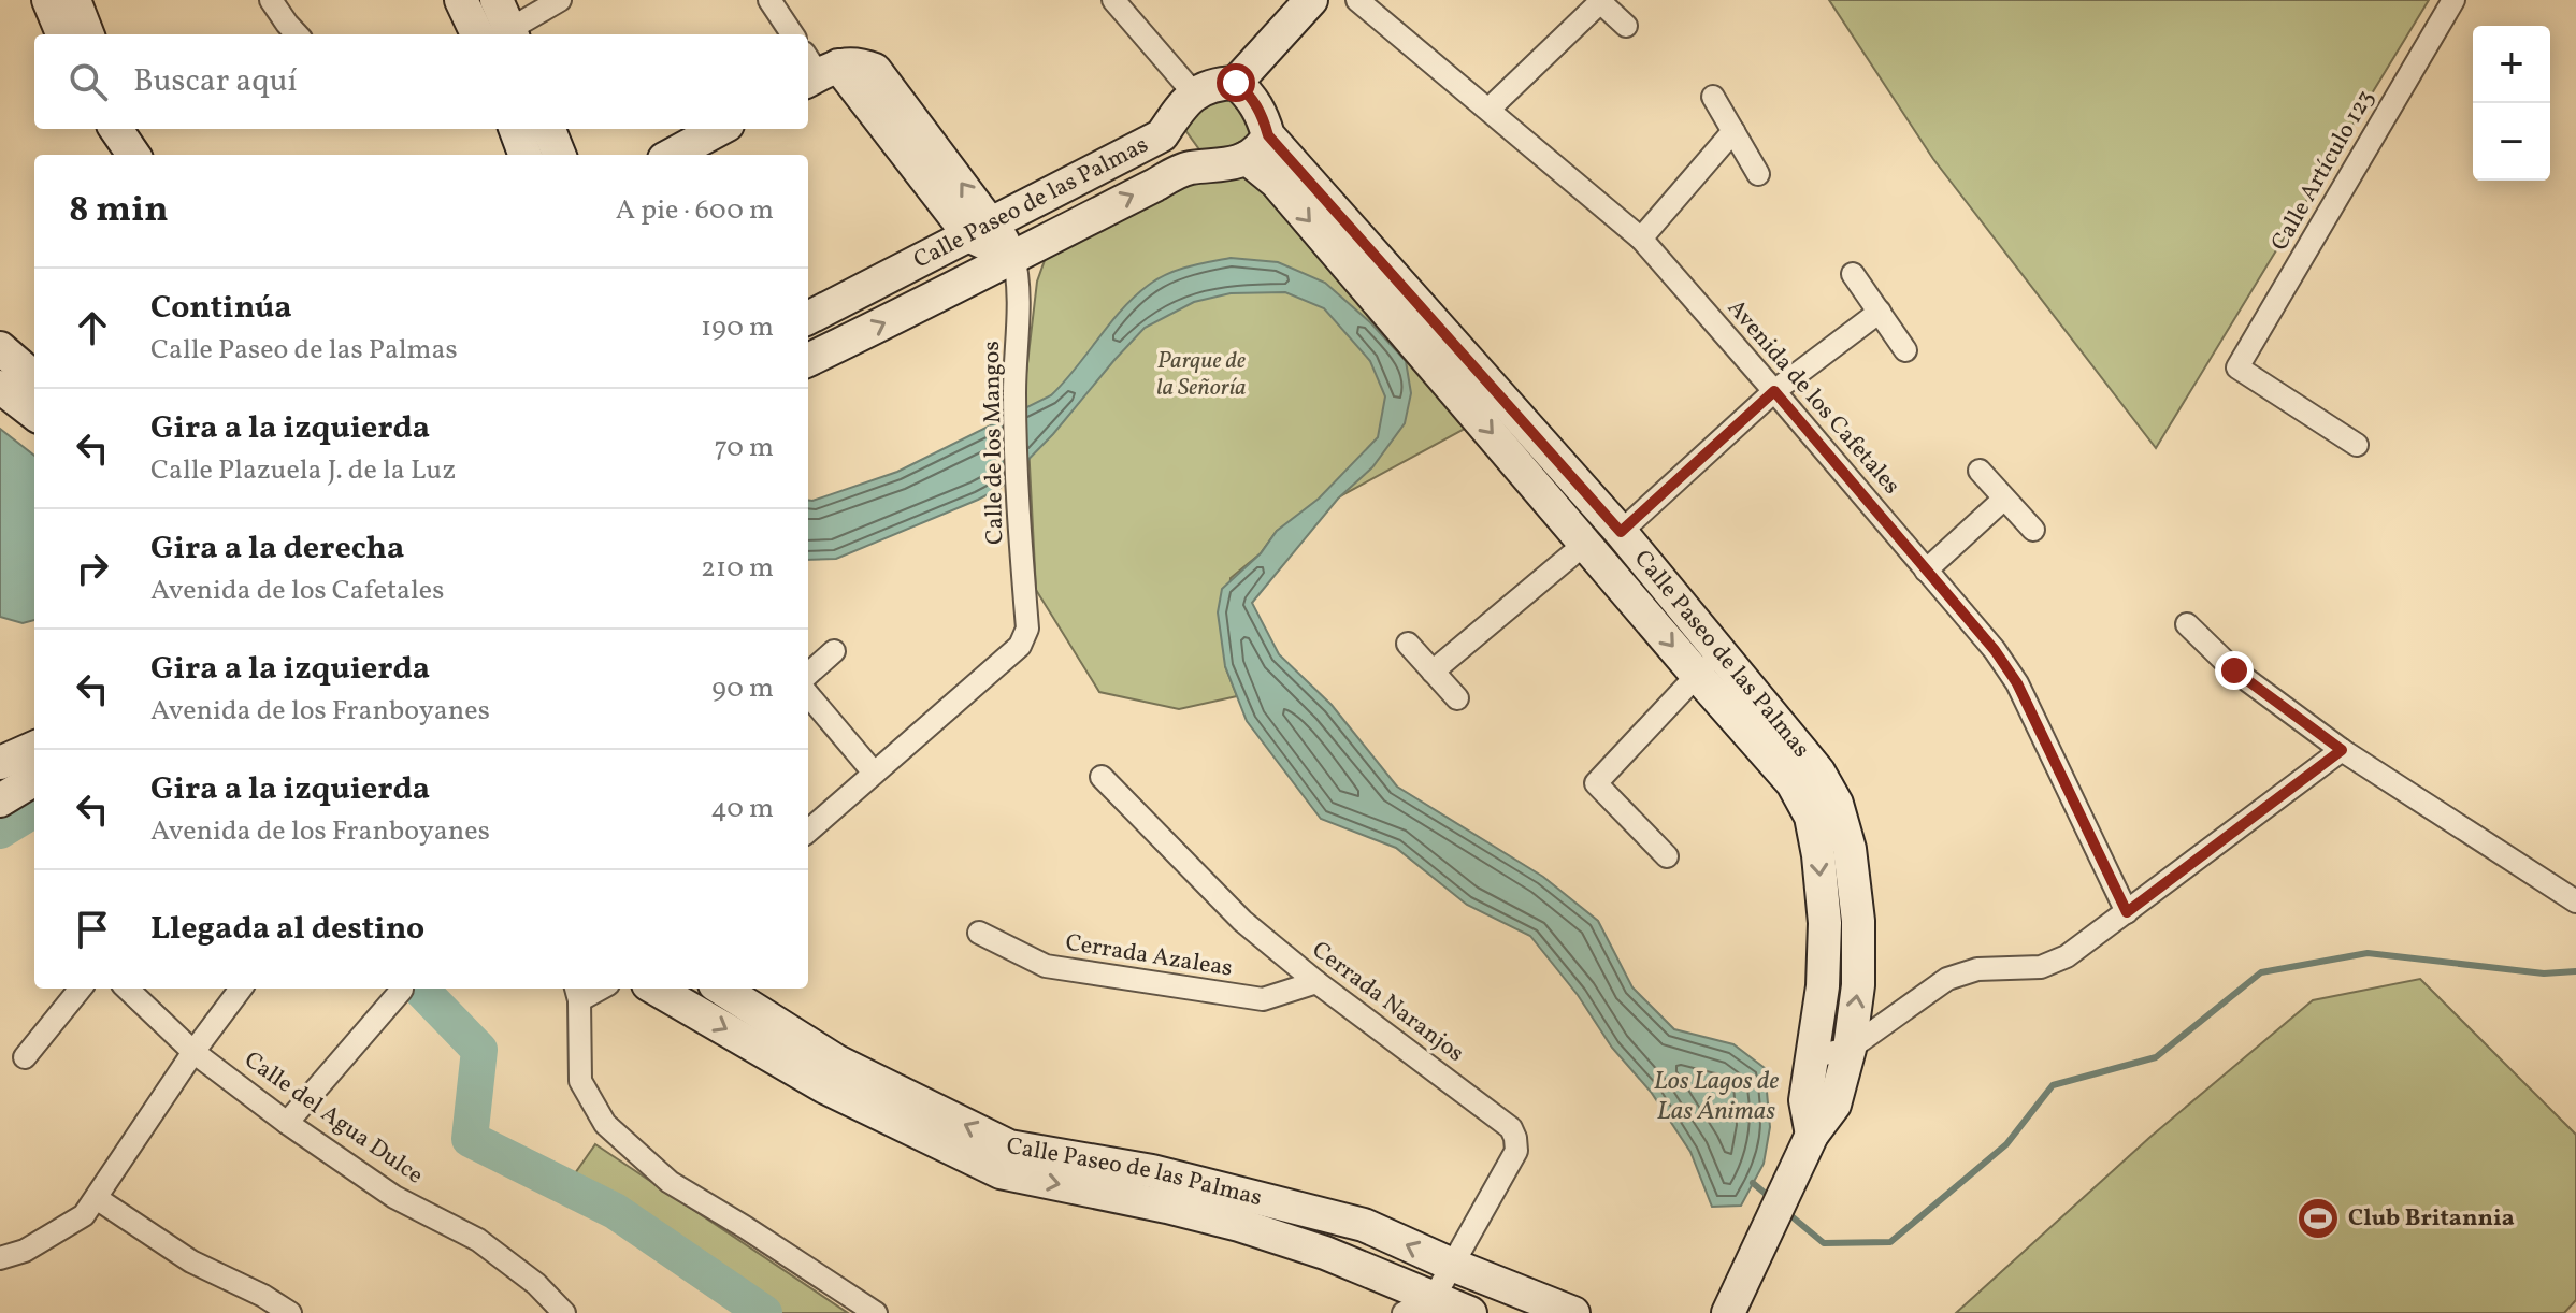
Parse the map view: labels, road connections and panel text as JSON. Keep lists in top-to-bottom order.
{
  "streets": {
    "street": [
      "Calle Artículo 123",
      "Calle Paseo de las Palmas",
      "Avenida de los Cafetales",
      "Calle de los Mangos",
      "Cerrada Azaleas",
      "Cerrada Naranjos",
      "Calle del Agua Dulce"
    ]
  },
  "crossings": [
    ["Calle Paseo de las Palmas", "Calle de los Mangos"],
    ["Calle Paseo de las Palmas", "Cerrada Naranjos"],
    ["Cerrada Azaleas", "Cerrada Naranjos"]
  ],
  "water": ["Los Lagos de Las Ánimas"],
  "parks": ["Parque de la Señoría"],
  "places": {
    "sports": ["Club Britannia"]
  },
  "page": {
    "map_buttons": ["+", "−"],
    "search": "Buscar aquí",
    "heading": ["8 min", "A pie · 600 m"],
    "list": [
      ["Continúa", "Calle Paseo de las Palmas", "190 m"],
      ["Gira a la izquierda", "Calle Plazuela J. de la Luz", "70 m"],
      ["Gira a la derecha", "Avenida de los Cafetales", "210 m"],
      ["Gira a la izquierda", "Avenida de los Franboyanes", "90 m"],
      ["Gira a la izquierda", "Avenida de los Franboyanes", "40 m"],
      "Llegada al destino"
    ]
  }
}
